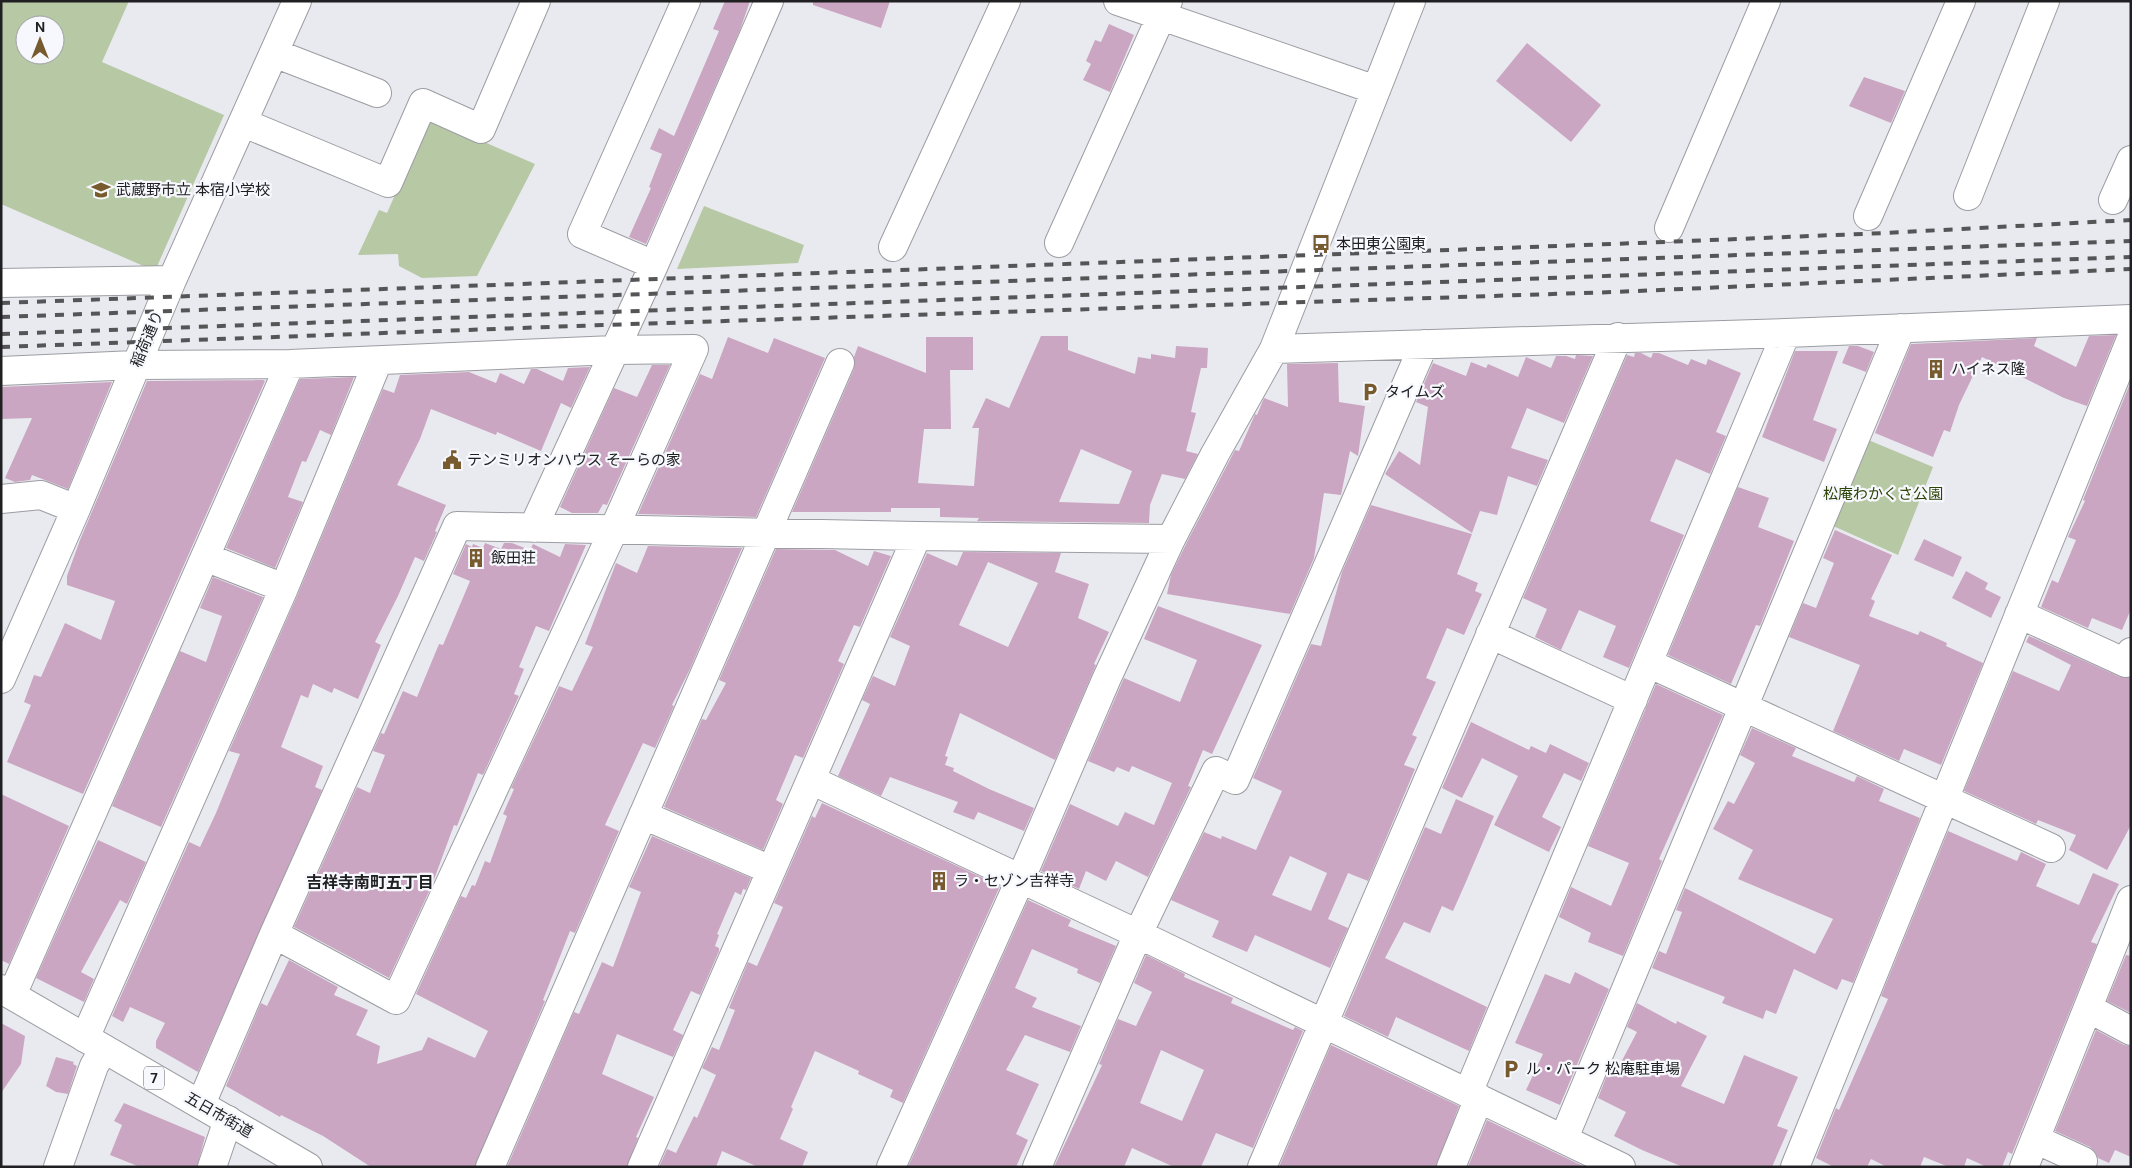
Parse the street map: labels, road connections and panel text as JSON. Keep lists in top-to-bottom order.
{
  "streets": {
    "street": ["稲荷通り", "7", "五日市街道"]
  },
  "districts": ["吉祥寺南町五丁目"],
  "parks": ["松庵わかくさ公園"],
  "places": {
    "school or university": ["武蔵野市立 本宿小学校"],
    "bus stop": ["本田東公園東"],
    "building": ["ハイネス隆", "飯田荘", "ラ・セゾン吉祥寺"],
    "parking": ["タイムズ", "ル・パーク 松庵駐車場"],
    "public building": ["テンミリオンハウス そーらの家"]
  },
  "north": "top"
}
